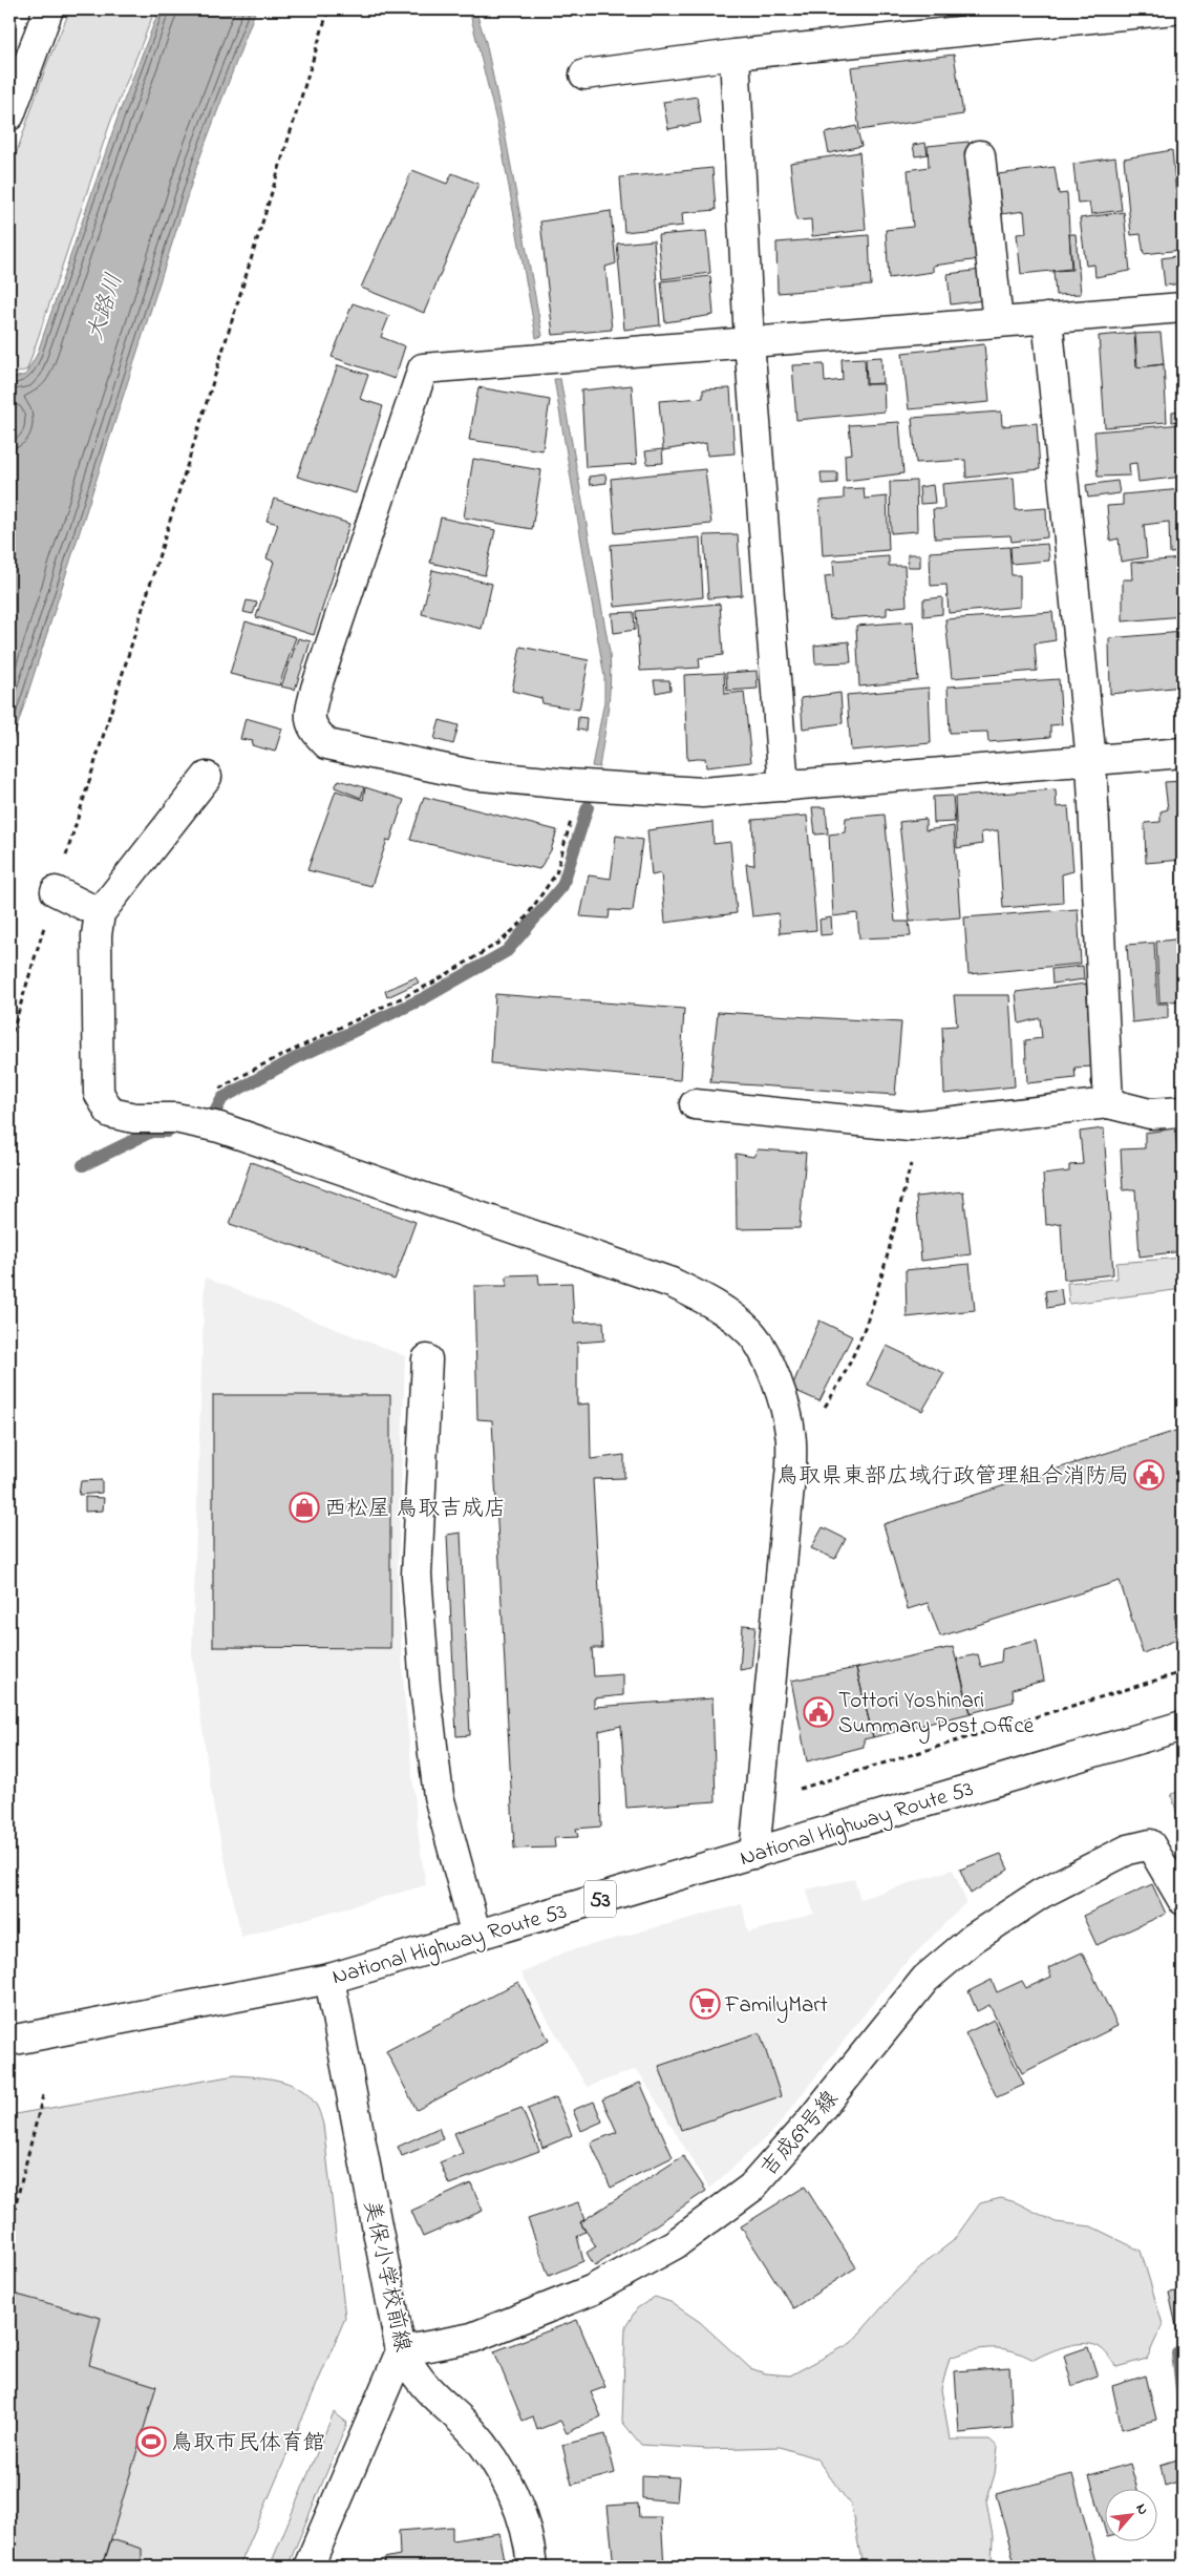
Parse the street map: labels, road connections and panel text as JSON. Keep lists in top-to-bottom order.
{
  "streets": {
    "main road": [
      "National Highway Route 53",
      "53",
      "吉成69号線",
      "美保小学校前線"
    ]
  },
  "crossings": [
    ["National Highway Route 53", "美保小学校前線"],
    ["吉成69号線", "美保小学校前線"]
  ],
  "water": ["大路川"],
  "places": {
    "public building": ["鳥取県東部広域行政管理組合消防局", "Tottori Yoshinari Summary Post Office"],
    "shop": ["西松屋 鳥取吉成店"],
    "supermarket": ["FamilyMart"],
    "sports": ["鳥取市民体育館"]
  },
  "north": "top right"
}
